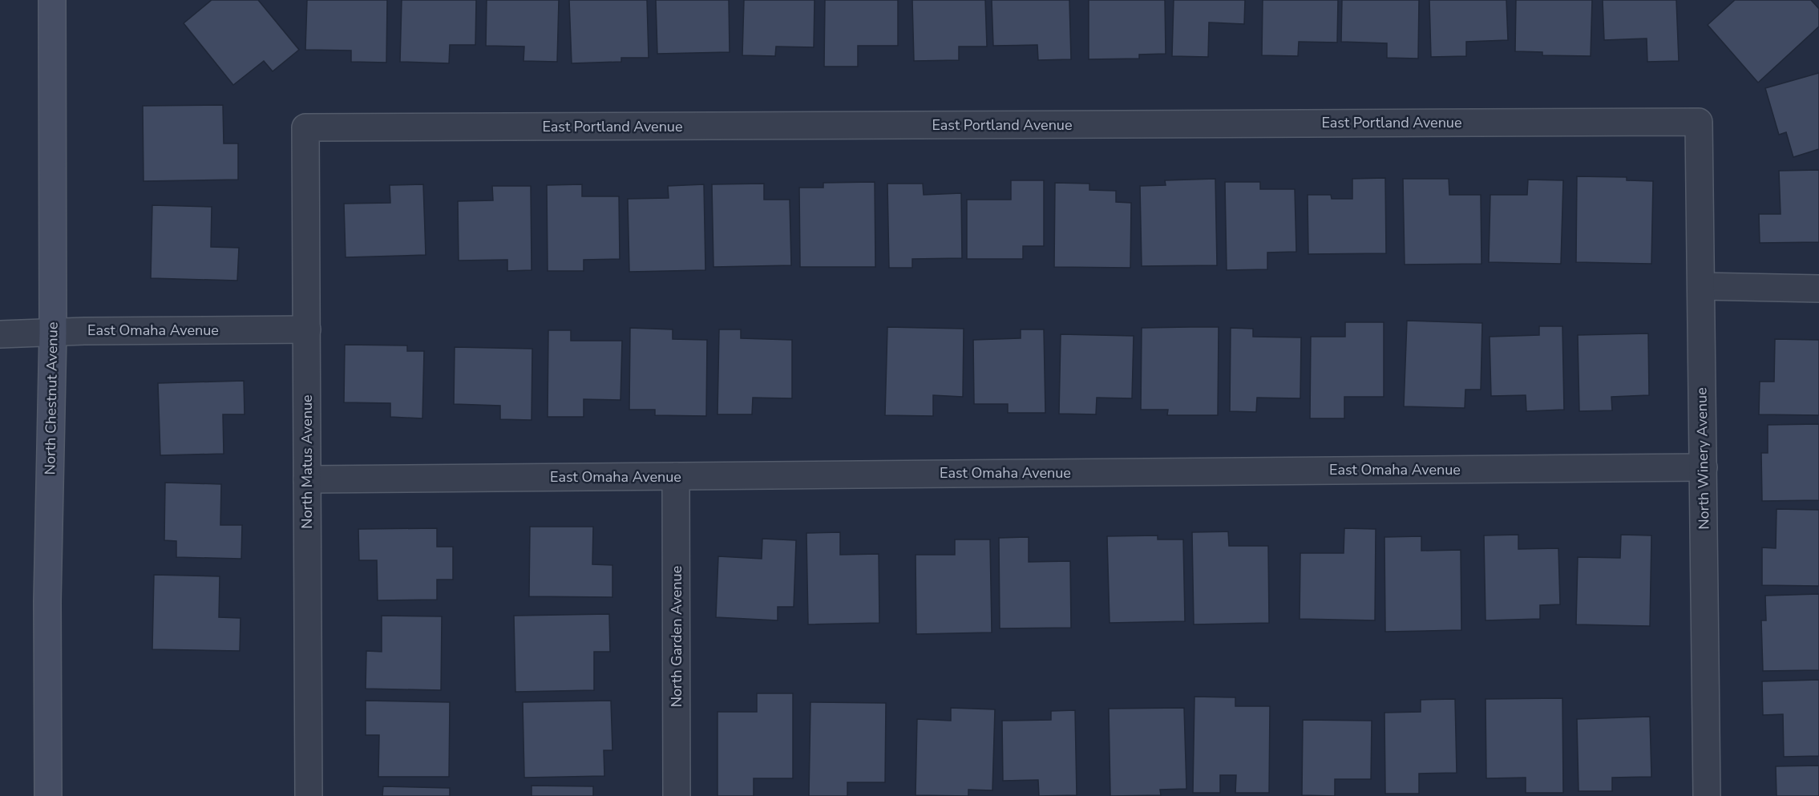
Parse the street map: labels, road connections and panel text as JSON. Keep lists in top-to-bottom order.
{
  "streets": {
    "main road": ["North Chestnut Avenue"],
    "street": [
      "East Portland Avenue",
      "East Omaha Avenue",
      "North Winery Avenue",
      "North Matus Avenue",
      "North Garden Avenue"
    ]
  },
  "crossings": [
    ["East Portland Avenue", "North Winery Avenue"],
    ["East Portland Avenue", "North Matus Avenue"],
    ["East Omaha Avenue", "North Chestnut Avenue"],
    ["East Omaha Avenue", "North Winery Avenue"],
    ["East Omaha Avenue", "North Matus Avenue"],
    ["East Omaha Avenue", "North Garden Avenue"]
  ]
}
